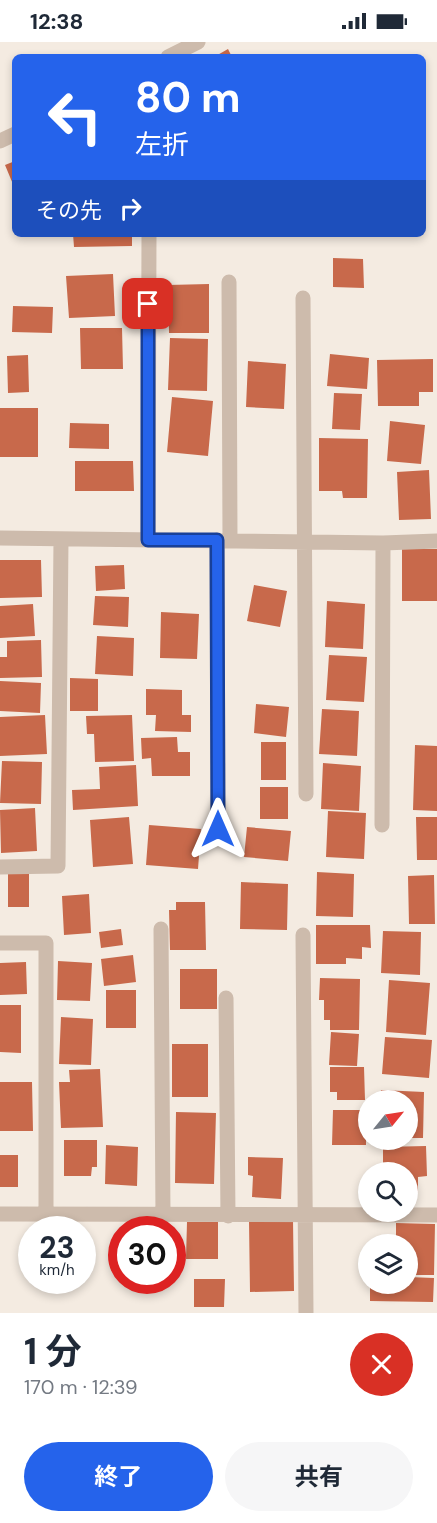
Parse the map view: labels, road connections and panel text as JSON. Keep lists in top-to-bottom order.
{
  "north": "top right",
  "page": {
    "status": "12:38",
    "turn": ["80 m", "左折"],
    "then": "その先",
    "speed": "23 km/h",
    "limit": "30",
    "heading": ["1 分", "170 m · 12:39"],
    "buttons": ["終了", "共有"]
  }
}
